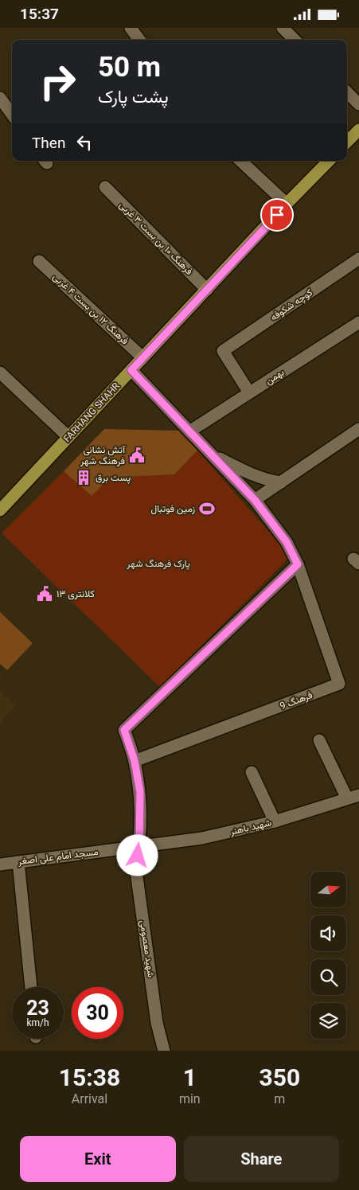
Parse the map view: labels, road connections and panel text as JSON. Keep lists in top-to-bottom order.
{
  "streets": {
    "main road": ["FARHANG SHAHR"],
    "street": [
      "فرهنگ ۱۰ بن بست ۳ غربی",
      "کوچه شکوفه",
      "فرهنگ ۱۲ بن بست ۴ غربی",
      "بهمن",
      "فرهنگ 9",
      "شهید باهنر",
      "مسجد امام علی اصغر",
      "شهید معصومی"
    ]
  },
  "crossings": [
    ["فرهنگ ۱۰ بن بست ۳ غربی", "FARHANG SHAHR"],
    ["کوچه شکوفه", "بهمن"],
    ["فرهنگ ۱۲ بن بست ۴ غربی", "FARHANG SHAHR"],
    ["فرهنگ 9", "شهید معصومی"],
    ["شهید باهنر", "مسجد امام علی اصغر"],
    ["شهید باهنر", "شهید معصومی"],
    ["مسجد امام علی اصغر", "شهید معصومی"]
  ],
  "parks": ["پارک فرهنگ شهر"],
  "places": {
    "public building": ["آتش نشانی فرهنگ شهر", "کلانتری ۱۳"],
    "building": ["پست برق"],
    "sports": ["زمین فوتبال"]
  },
  "north": "right",
  "page": {
    "status": "15:37",
    "turn": ["50 m", "پشت پارک"],
    "then": "Then",
    "speed": "23 km/h",
    "limit": "30",
    "eta": [
      "15:38",
      "Arrival",
      "1",
      "min",
      "350",
      "m"
    ],
    "buttons": ["Exit", "Share"]
  }
}
